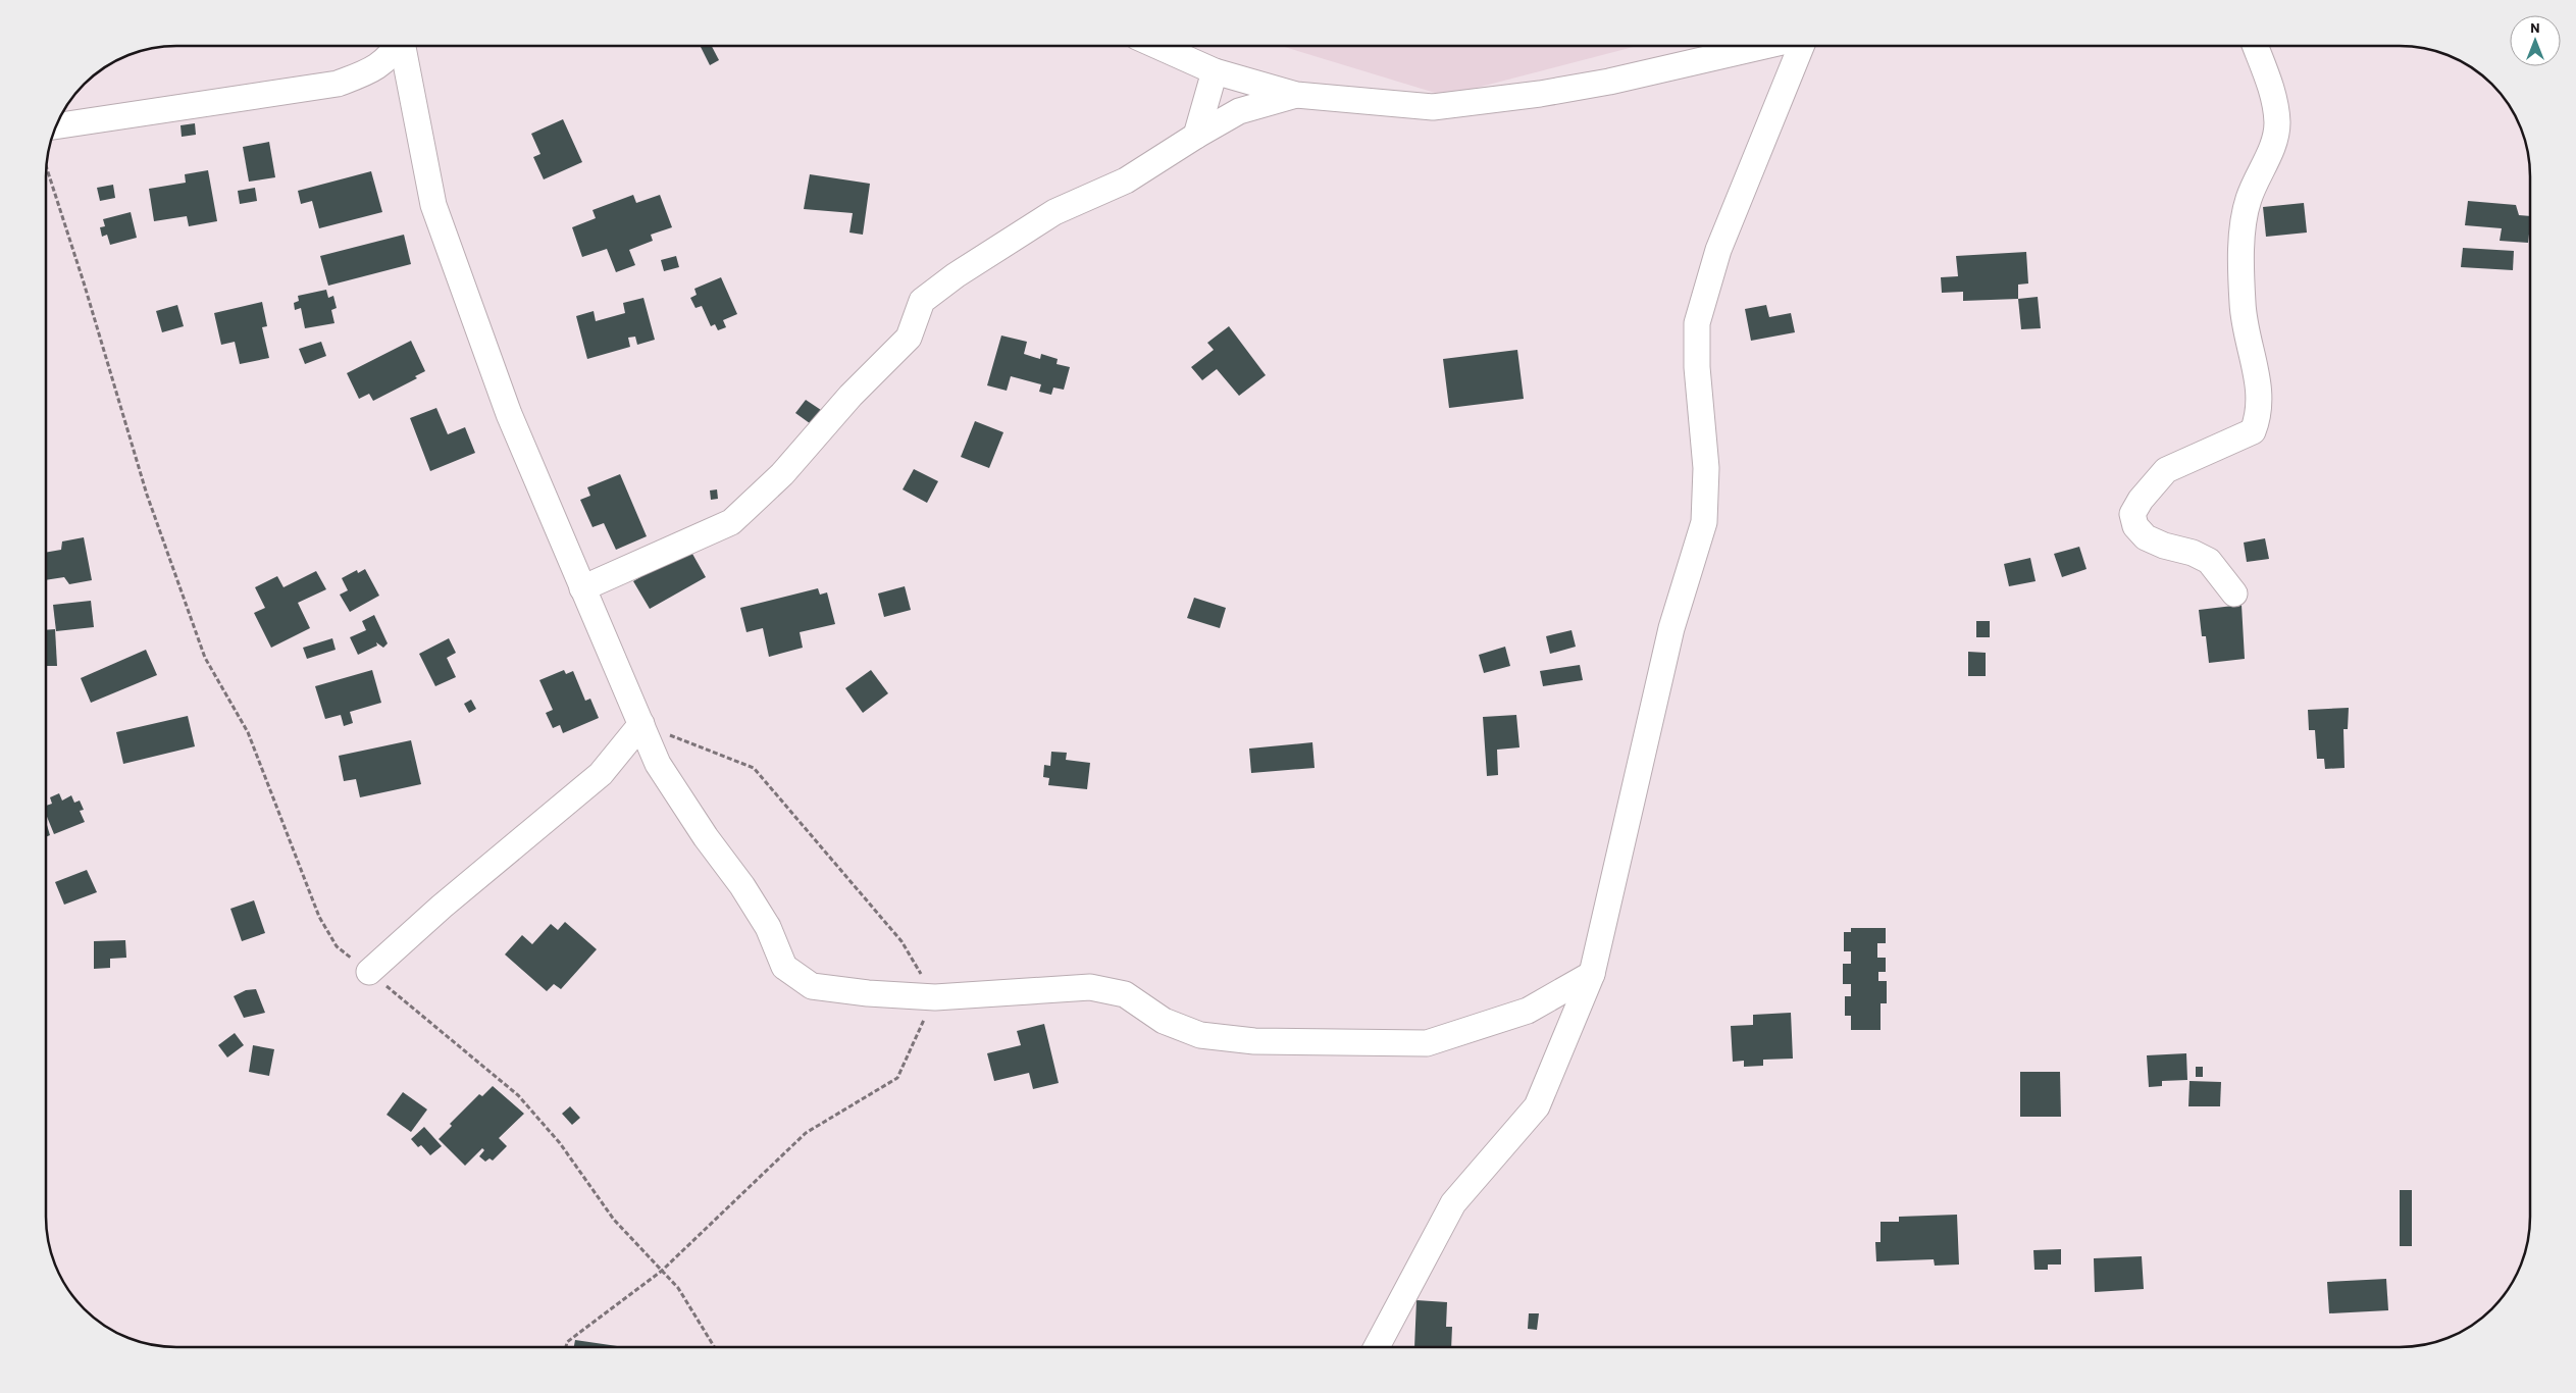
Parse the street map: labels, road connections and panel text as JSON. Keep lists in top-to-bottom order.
{
  "north": "top"
}
